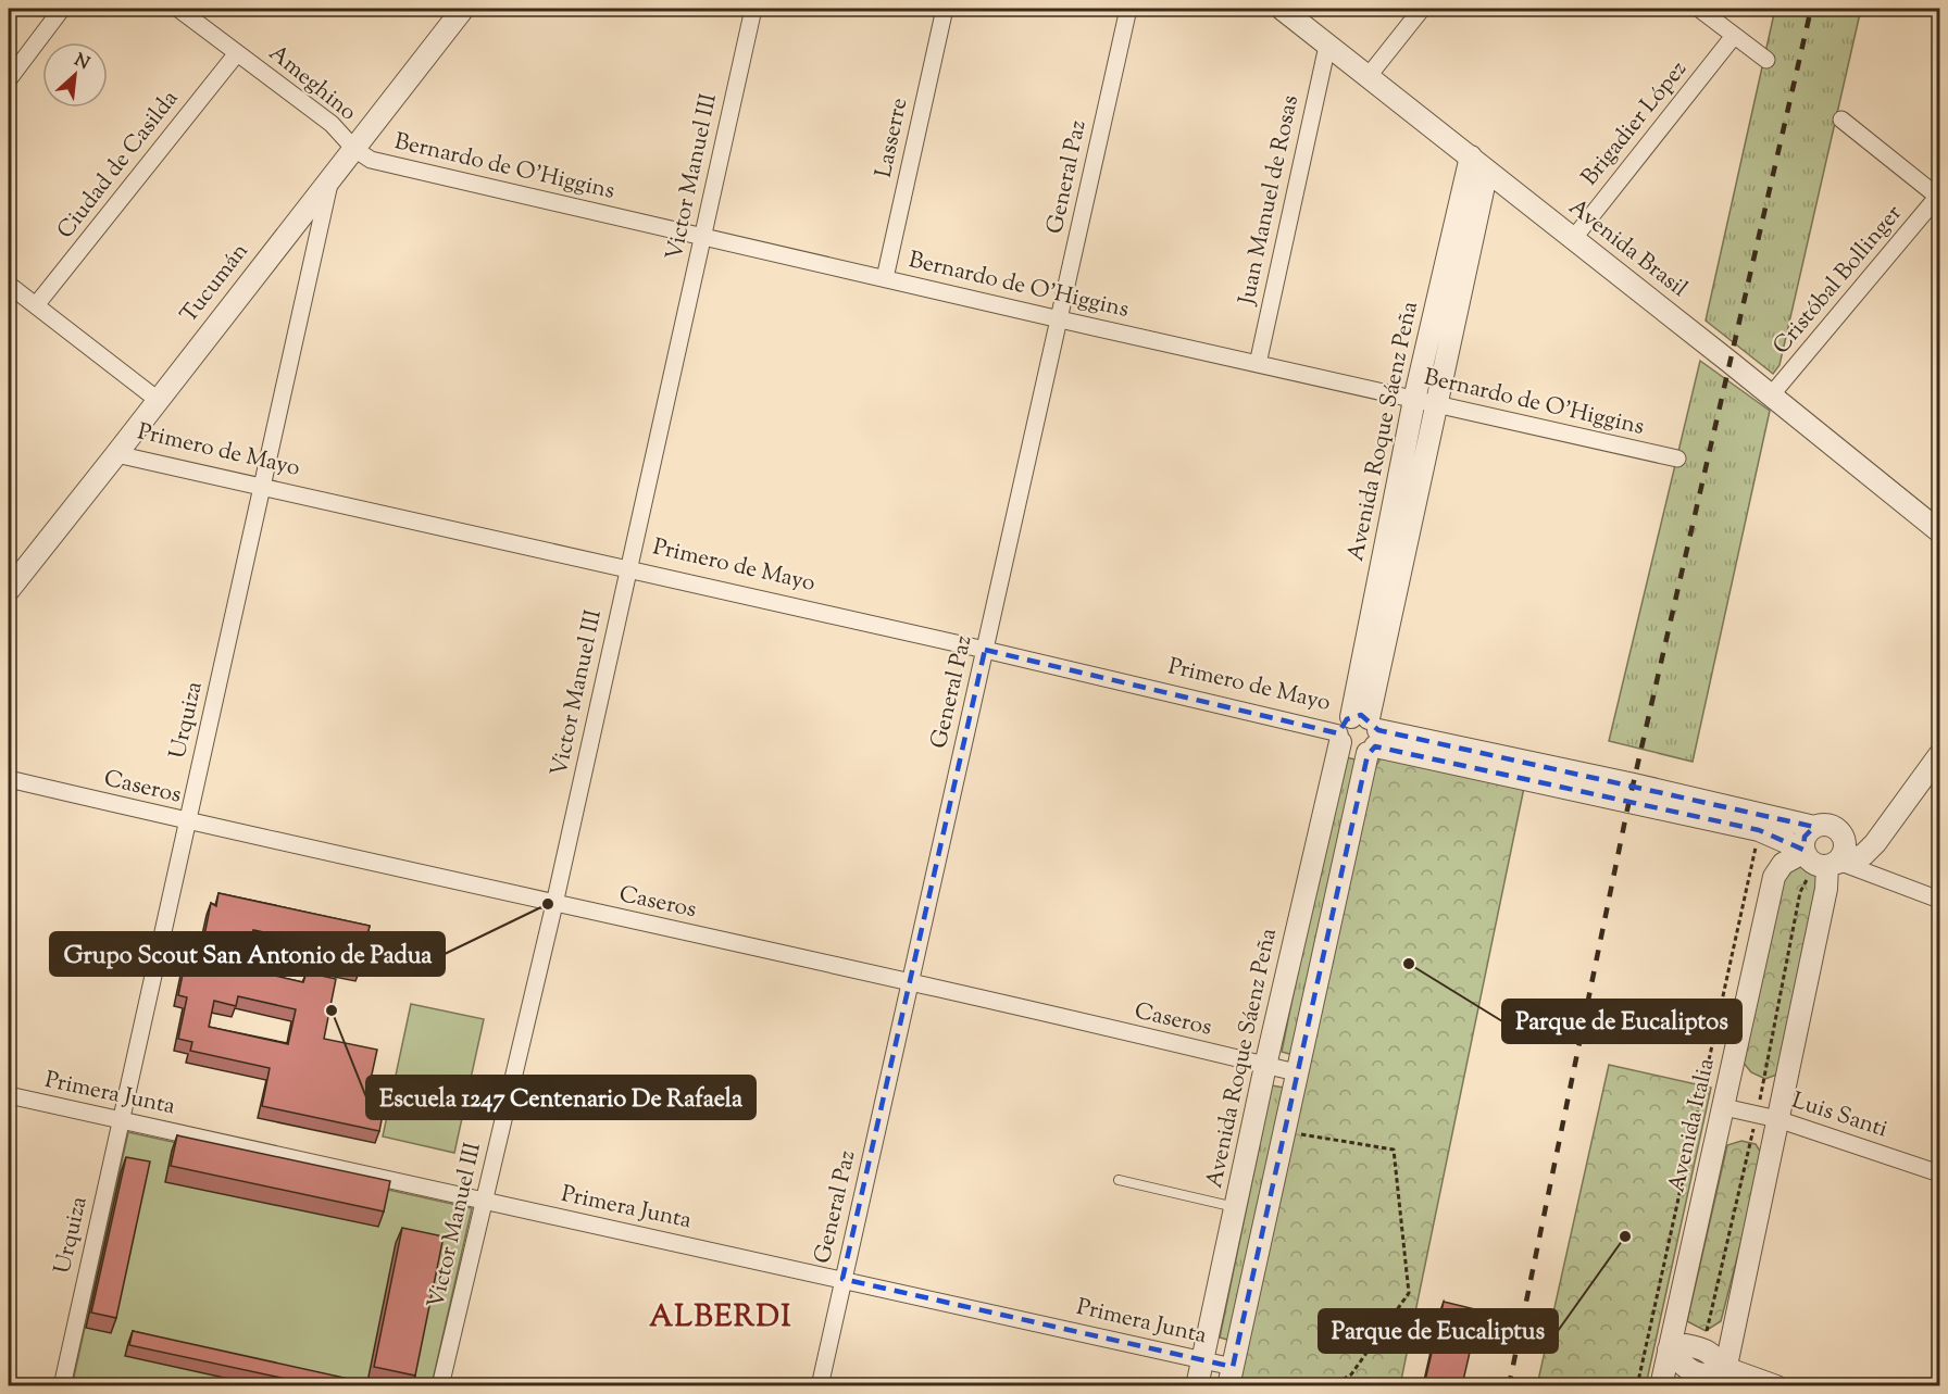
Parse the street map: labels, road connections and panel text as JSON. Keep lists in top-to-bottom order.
{
  "streets": {
    "street": [
      "Ameghino",
      "Brigadier López",
      "Lasserre",
      "Ciudad de Casilda",
      "Bernardo de O'Higgins",
      "Victor Manuel III",
      "General Paz",
      "Juan Manuel de Rosas",
      "Avenida Brasil",
      "Cristóbal Bollinger",
      "Tucumán",
      "Avenida Roque Sáenz Peña",
      "Primero de Mayo",
      "Urquiza",
      "Caseros",
      "Primera Junta",
      "Luis Santi",
      "Avenida Italia"
    ]
  },
  "crossings": [
    ["Ameghino", "Ciudad de Casilda"],
    ["Ameghino", "Bernardo de O'Higgins"],
    ["Ameghino", "Tucumán"],
    ["Brigadier López", "Avenida Brasil"],
    ["Lasserre", "Bernardo de O'Higgins"],
    ["Bernardo de O'Higgins", "Victor Manuel III"],
    ["Bernardo de O'Higgins", "General Paz"],
    ["Bernardo de O'Higgins", "Juan Manuel de Rosas"],
    ["Bernardo de O'Higgins", "Tucumán"],
    ["Bernardo de O'Higgins", "Avenida Roque Sáenz Peña"],
    ["Victor Manuel III", "Primero de Mayo"],
    ["Victor Manuel III", "Caseros"],
    ["Victor Manuel III", "Primera Junta"],
    ["General Paz", "Primero de Mayo"],
    ["General Paz", "Caseros"],
    ["General Paz", "Primera Junta"],
    ["Juan Manuel de Rosas", "Avenida Brasil"],
    ["Avenida Brasil", "Cristóbal Bollinger"],
    ["Avenida Brasil", "Avenida Roque Sáenz Peña"],
    ["Tucumán", "Primero de Mayo"],
    ["Tucumán", "Urquiza"],
    ["Avenida Roque Sáenz Peña", "Primero de Mayo"],
    ["Avenida Roque Sáenz Peña", "Caseros"],
    ["Avenida Roque Sáenz Peña", "Primera Junta"],
    ["Primero de Mayo", "Urquiza"],
    ["Primero de Mayo", "Avenida Italia"],
    ["Urquiza", "Caseros"],
    ["Urquiza", "Primera Junta"],
    ["Luis Santi", "Avenida Italia"]
  ],
  "districts": ["ALBERDI"],
  "places": [
    "Grupo Scout San Antonio de Padua",
    "Parque de Eucaliptos",
    "Escuela 1247 Centenario De Rafaela",
    "Parque de Eucaliptus"
  ],
  "north": "top right"
}
